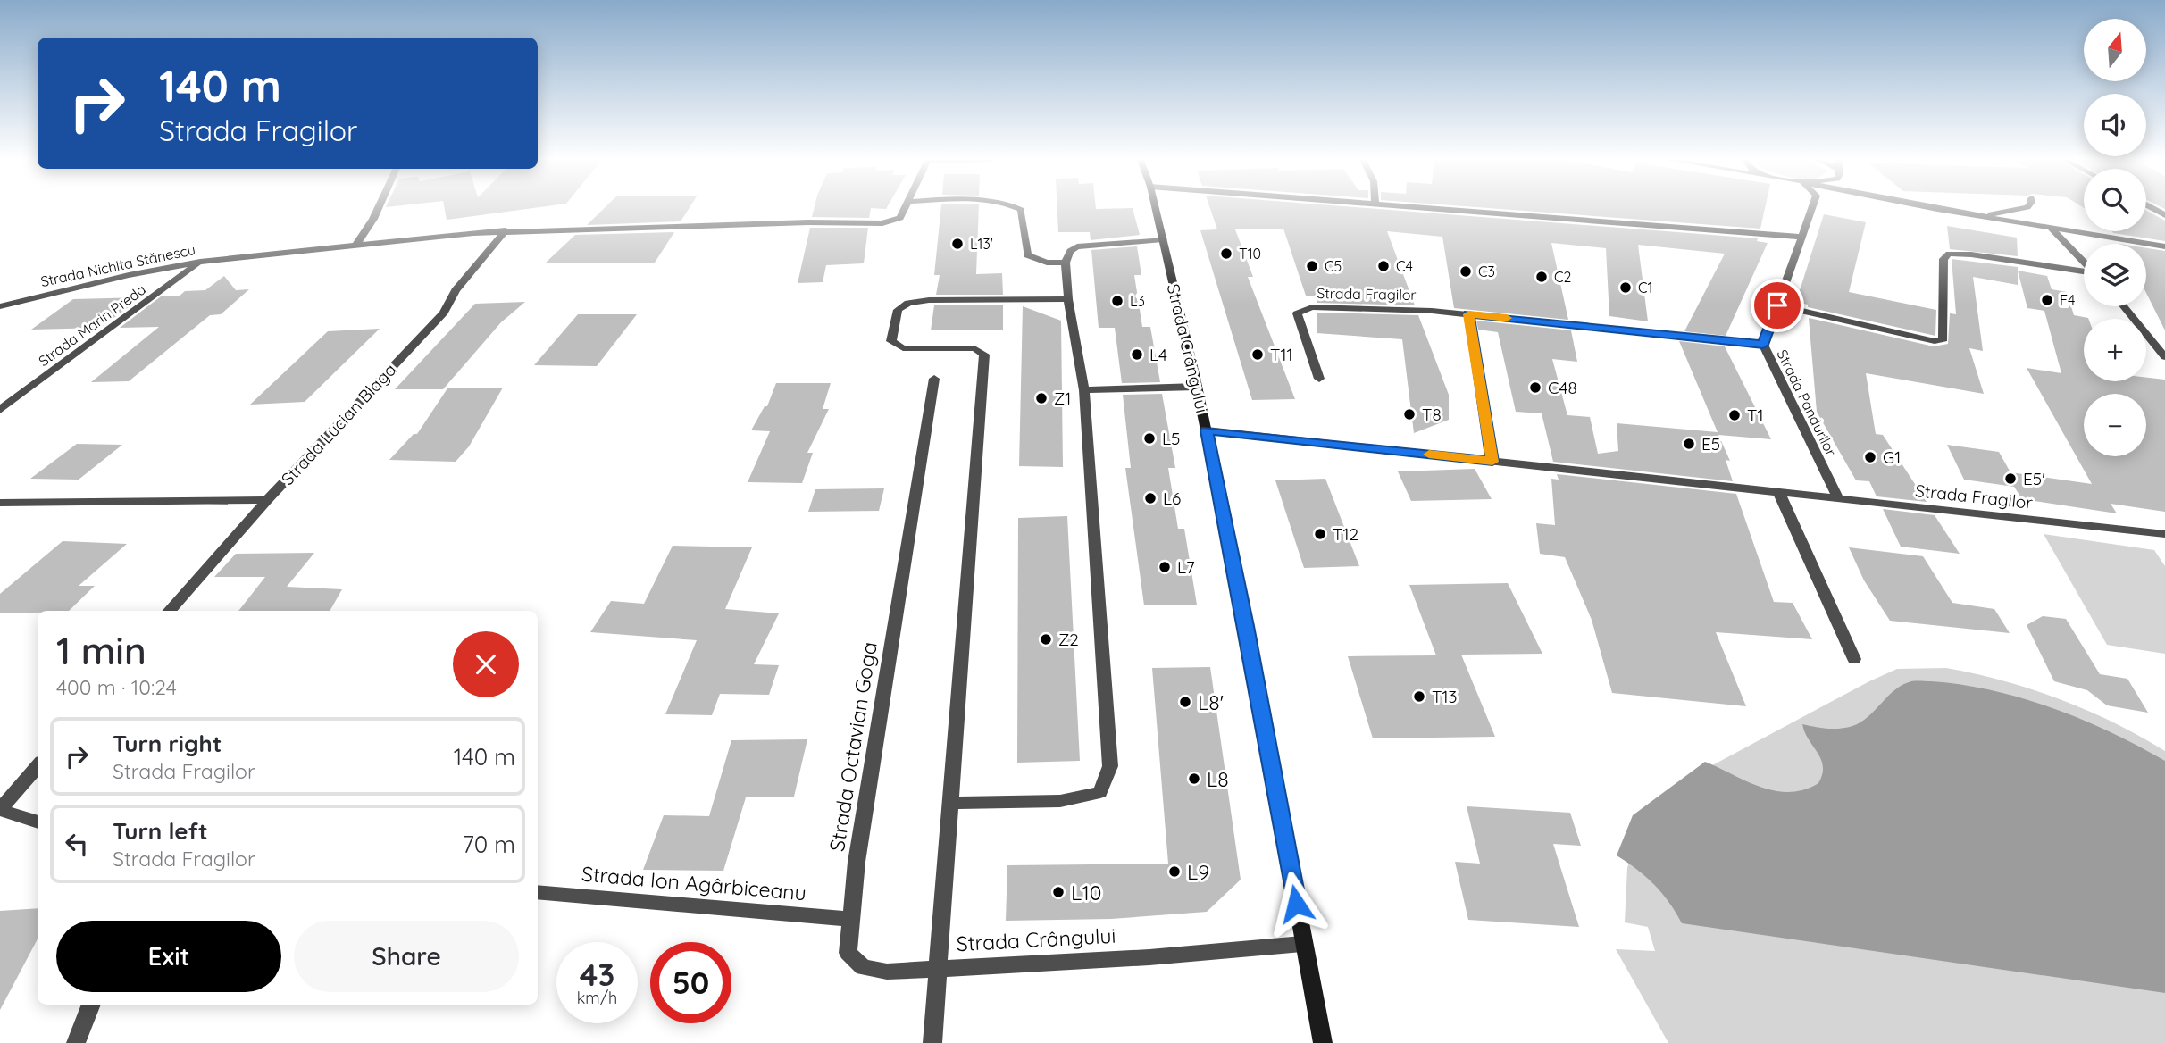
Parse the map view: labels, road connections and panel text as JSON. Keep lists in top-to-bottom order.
{
  "streets": {
    "main road": ["Strada Crângului"],
    "street": [
      "Strada Nichita Stănescu",
      "Strada Fragilor",
      "Strada Marin Preda",
      "Strada Pandurilor",
      "Strada Lucian Blaga",
      "Strada Octavian Goga",
      "Strada Ion Agârbiceanu"
    ]
  },
  "crossings": [
    ["Strada Nichita Stănescu", "Strada Marin Preda"],
    ["Strada Nichita Stănescu", "Strada Lucian Blaga"],
    ["Strada Fragilor", "Strada Crângului"],
    ["Strada Fragilor", "Strada Pandurilor"],
    ["Strada Crângului", "Strada Octavian Goga"],
    ["Strada Octavian Goga", "Strada Ion Agârbiceanu"]
  ],
  "places": [
    "L13'",
    "T10",
    "C5",
    "C4",
    "C3",
    "C2",
    "C1",
    "E4",
    "L3",
    "L4",
    "T11",
    "C48",
    "Z1",
    "T8",
    "T1",
    "L5",
    "E5",
    "G1",
    "E5'",
    "L6",
    "T12",
    "L7",
    "Z2",
    "T13",
    "L8'",
    "L8",
    "L9",
    "L10"
  ],
  "north": "top",
  "page": {
    "map_buttons": ["+", "−"],
    "turn": ["140 m", "Strada Fragilor"],
    "heading": ["1 min", "400 m · 10:24"],
    "list": [
      {
        "name": "Turn right",
        "note": "Strada Fragilor",
        "value": "140 m"
      },
      {
        "name": "Turn left",
        "note": "Strada Fragilor",
        "value": "70 m"
      }
    ],
    "buttons": ["Exit", "Share"],
    "speed": "43 km/h",
    "limit": "50"
  }
}
